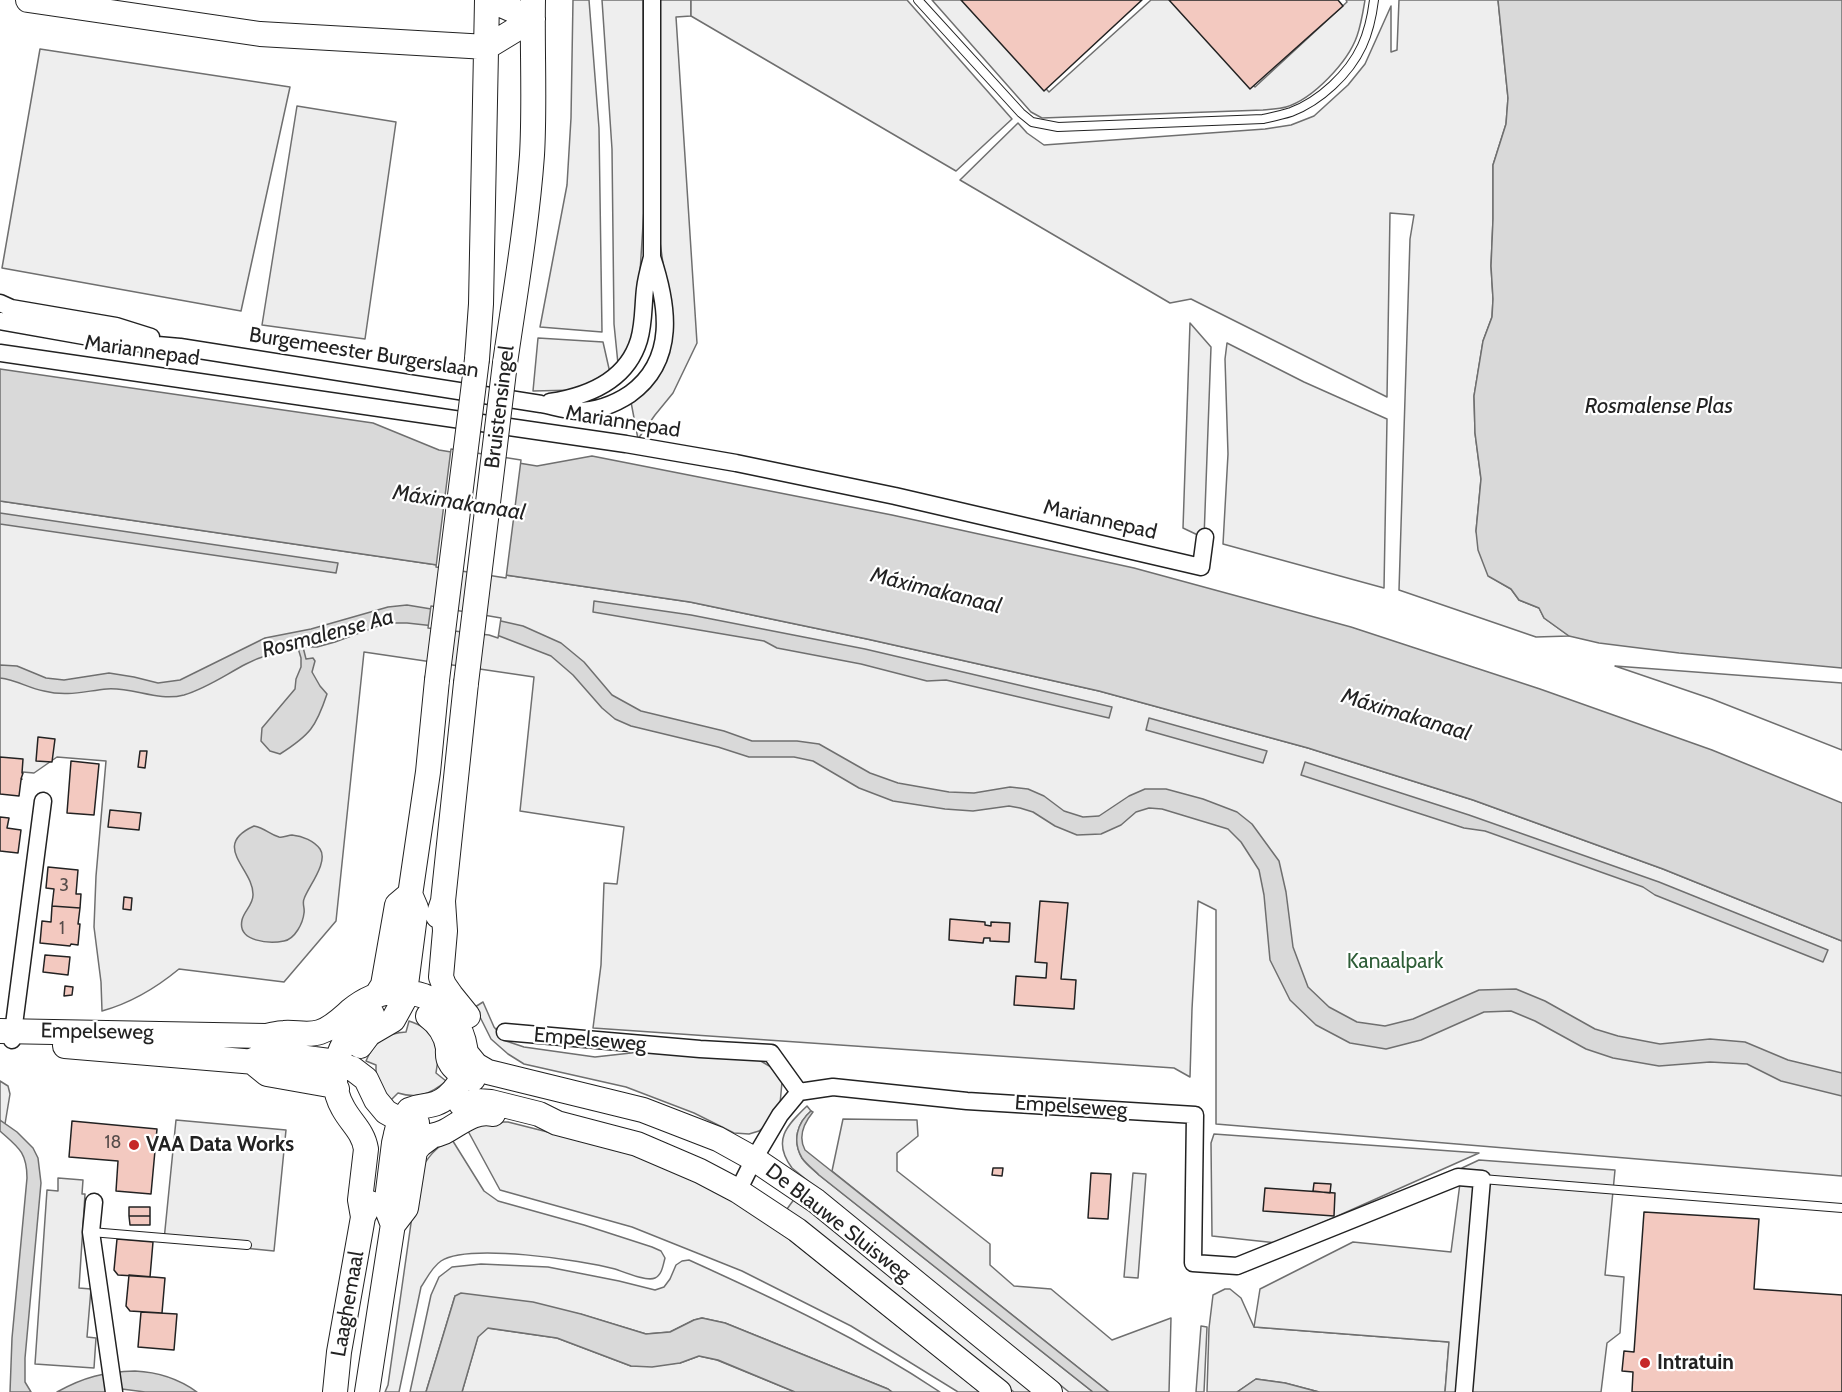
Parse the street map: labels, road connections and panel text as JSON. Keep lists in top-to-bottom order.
{
  "streets": {
    "main road": [
      "Bruistensingel",
      "Empelseweg",
      "De Blauwe Sluisweg",
      "Laaghemaal"
    ],
    "street": ["Mariannepad", "Burgemeester Burgerslaan"]
  },
  "crossings": [
    ["Bruistensingel", "Empelseweg"],
    ["Bruistensingel", "De Blauwe Sluisweg"]
  ],
  "water": ["Rosmalense Plas", "Máximakanaal", "Rosmalense Aa"],
  "parks": ["Kanaalpark"],
  "places": ["VAA Data Works", "Intratuin"],
  "house_numbers": ["3", "1", "18"]
}
